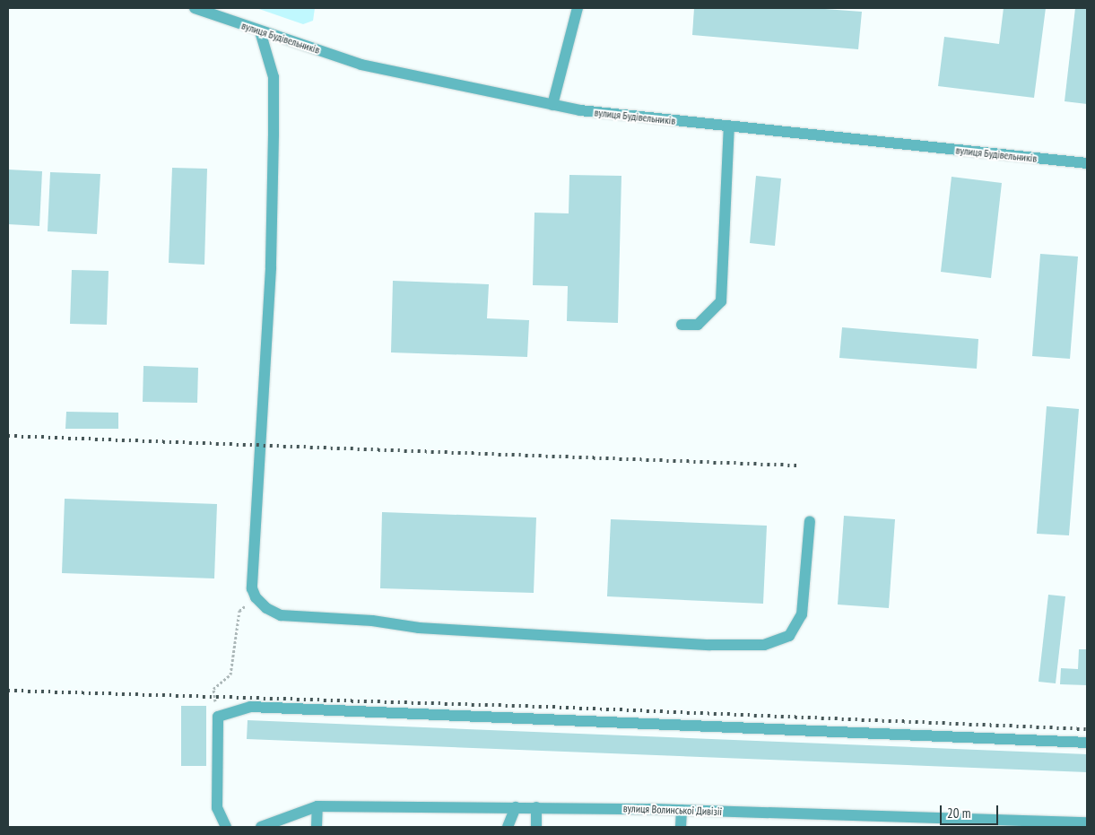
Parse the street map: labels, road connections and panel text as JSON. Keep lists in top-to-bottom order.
{
  "streets": {
    "street": ["вулиця Будівельників", "вулиця Волинської Дивізії"]
  },
  "scale_bar": "20 m"
}
